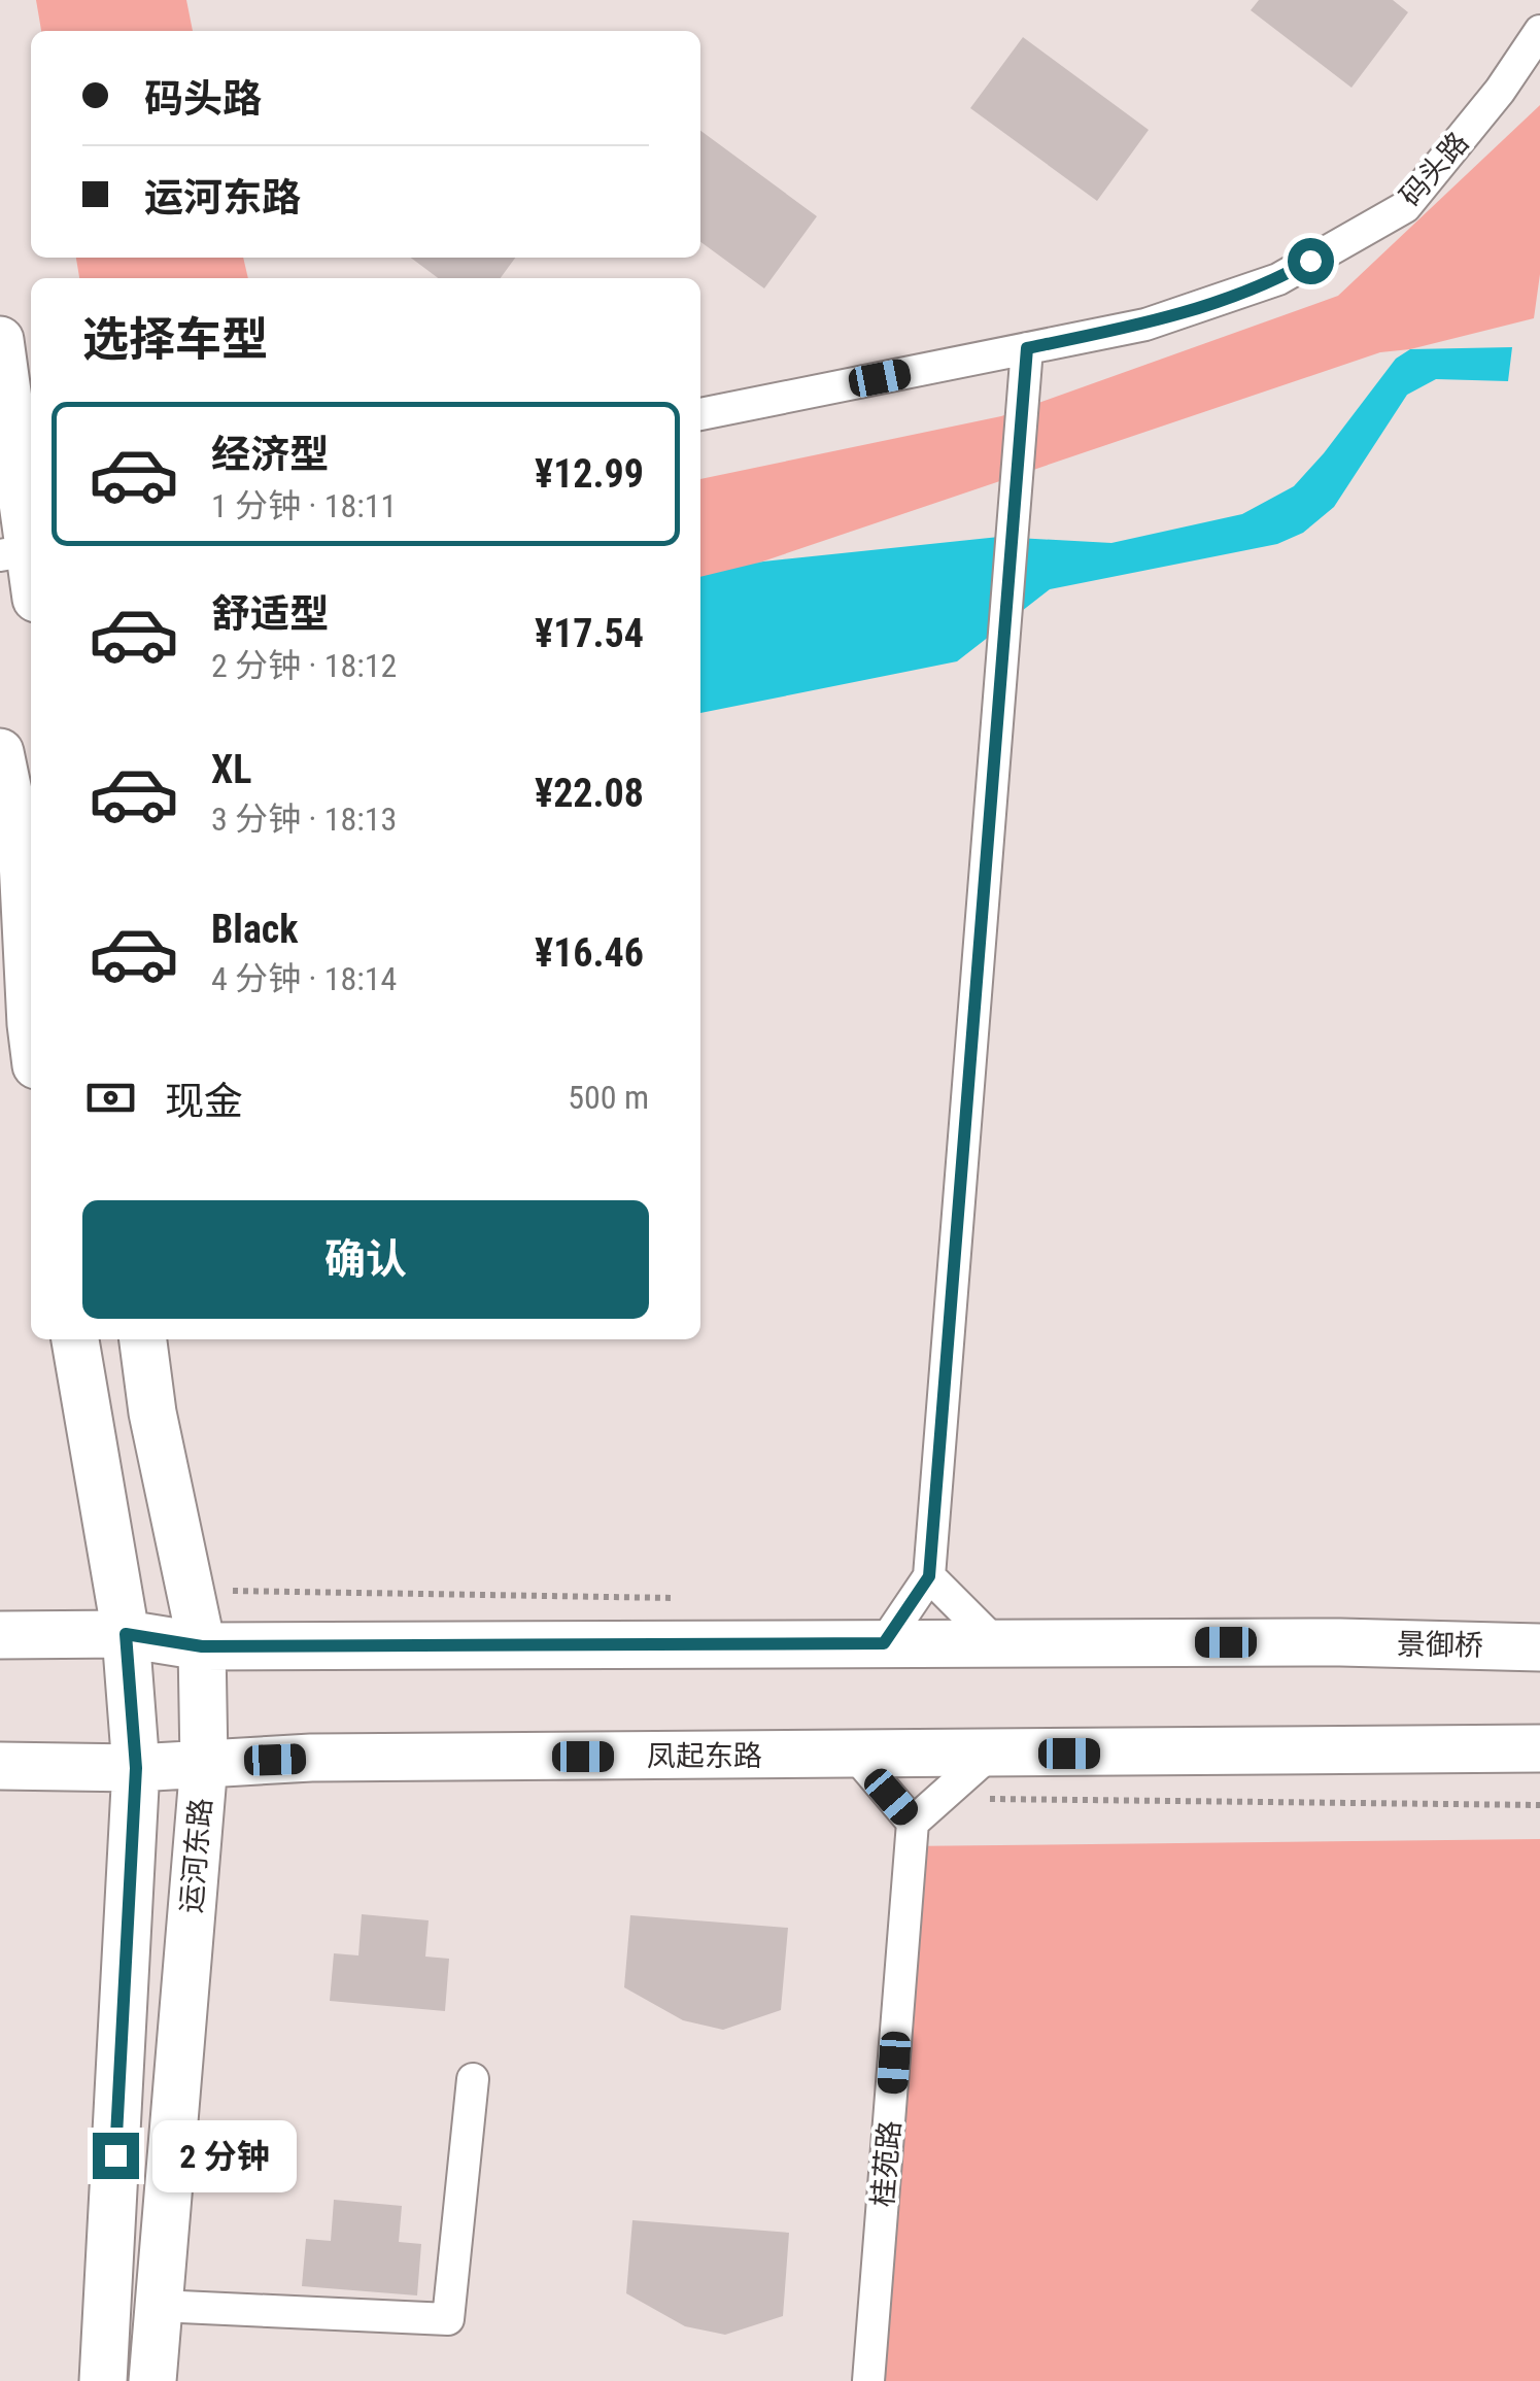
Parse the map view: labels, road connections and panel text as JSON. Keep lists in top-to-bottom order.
{
  "streets": {
    "main road": ["景御桥", "凤起东路", "运河东路"],
    "street": ["码头路", "桂苑路"]
  },
  "crossings": [
    ["凤起东路", "运河东路"]
  ],
  "page": {
    "banner": ["码头路", "运河东路"],
    "heading": "选择车型",
    "list": [
      {
        "name": "经济型",
        "note": "1 分钟 · 18:11",
        "value": "¥12.99"
      },
      {
        "name": "舒适型",
        "note": "2 分钟 · 18:12",
        "value": "¥17.54"
      },
      {
        "name": "XL",
        "note": "3 分钟 · 18:13",
        "value": "¥22.08"
      },
      {
        "name": "Black",
        "note": "4 分钟 · 18:14",
        "value": "¥16.46"
      }
    ],
    "pay": ["现金", "500 m"],
    "buttons": "确认",
    "bubble": "2 分钟"
  }
}
